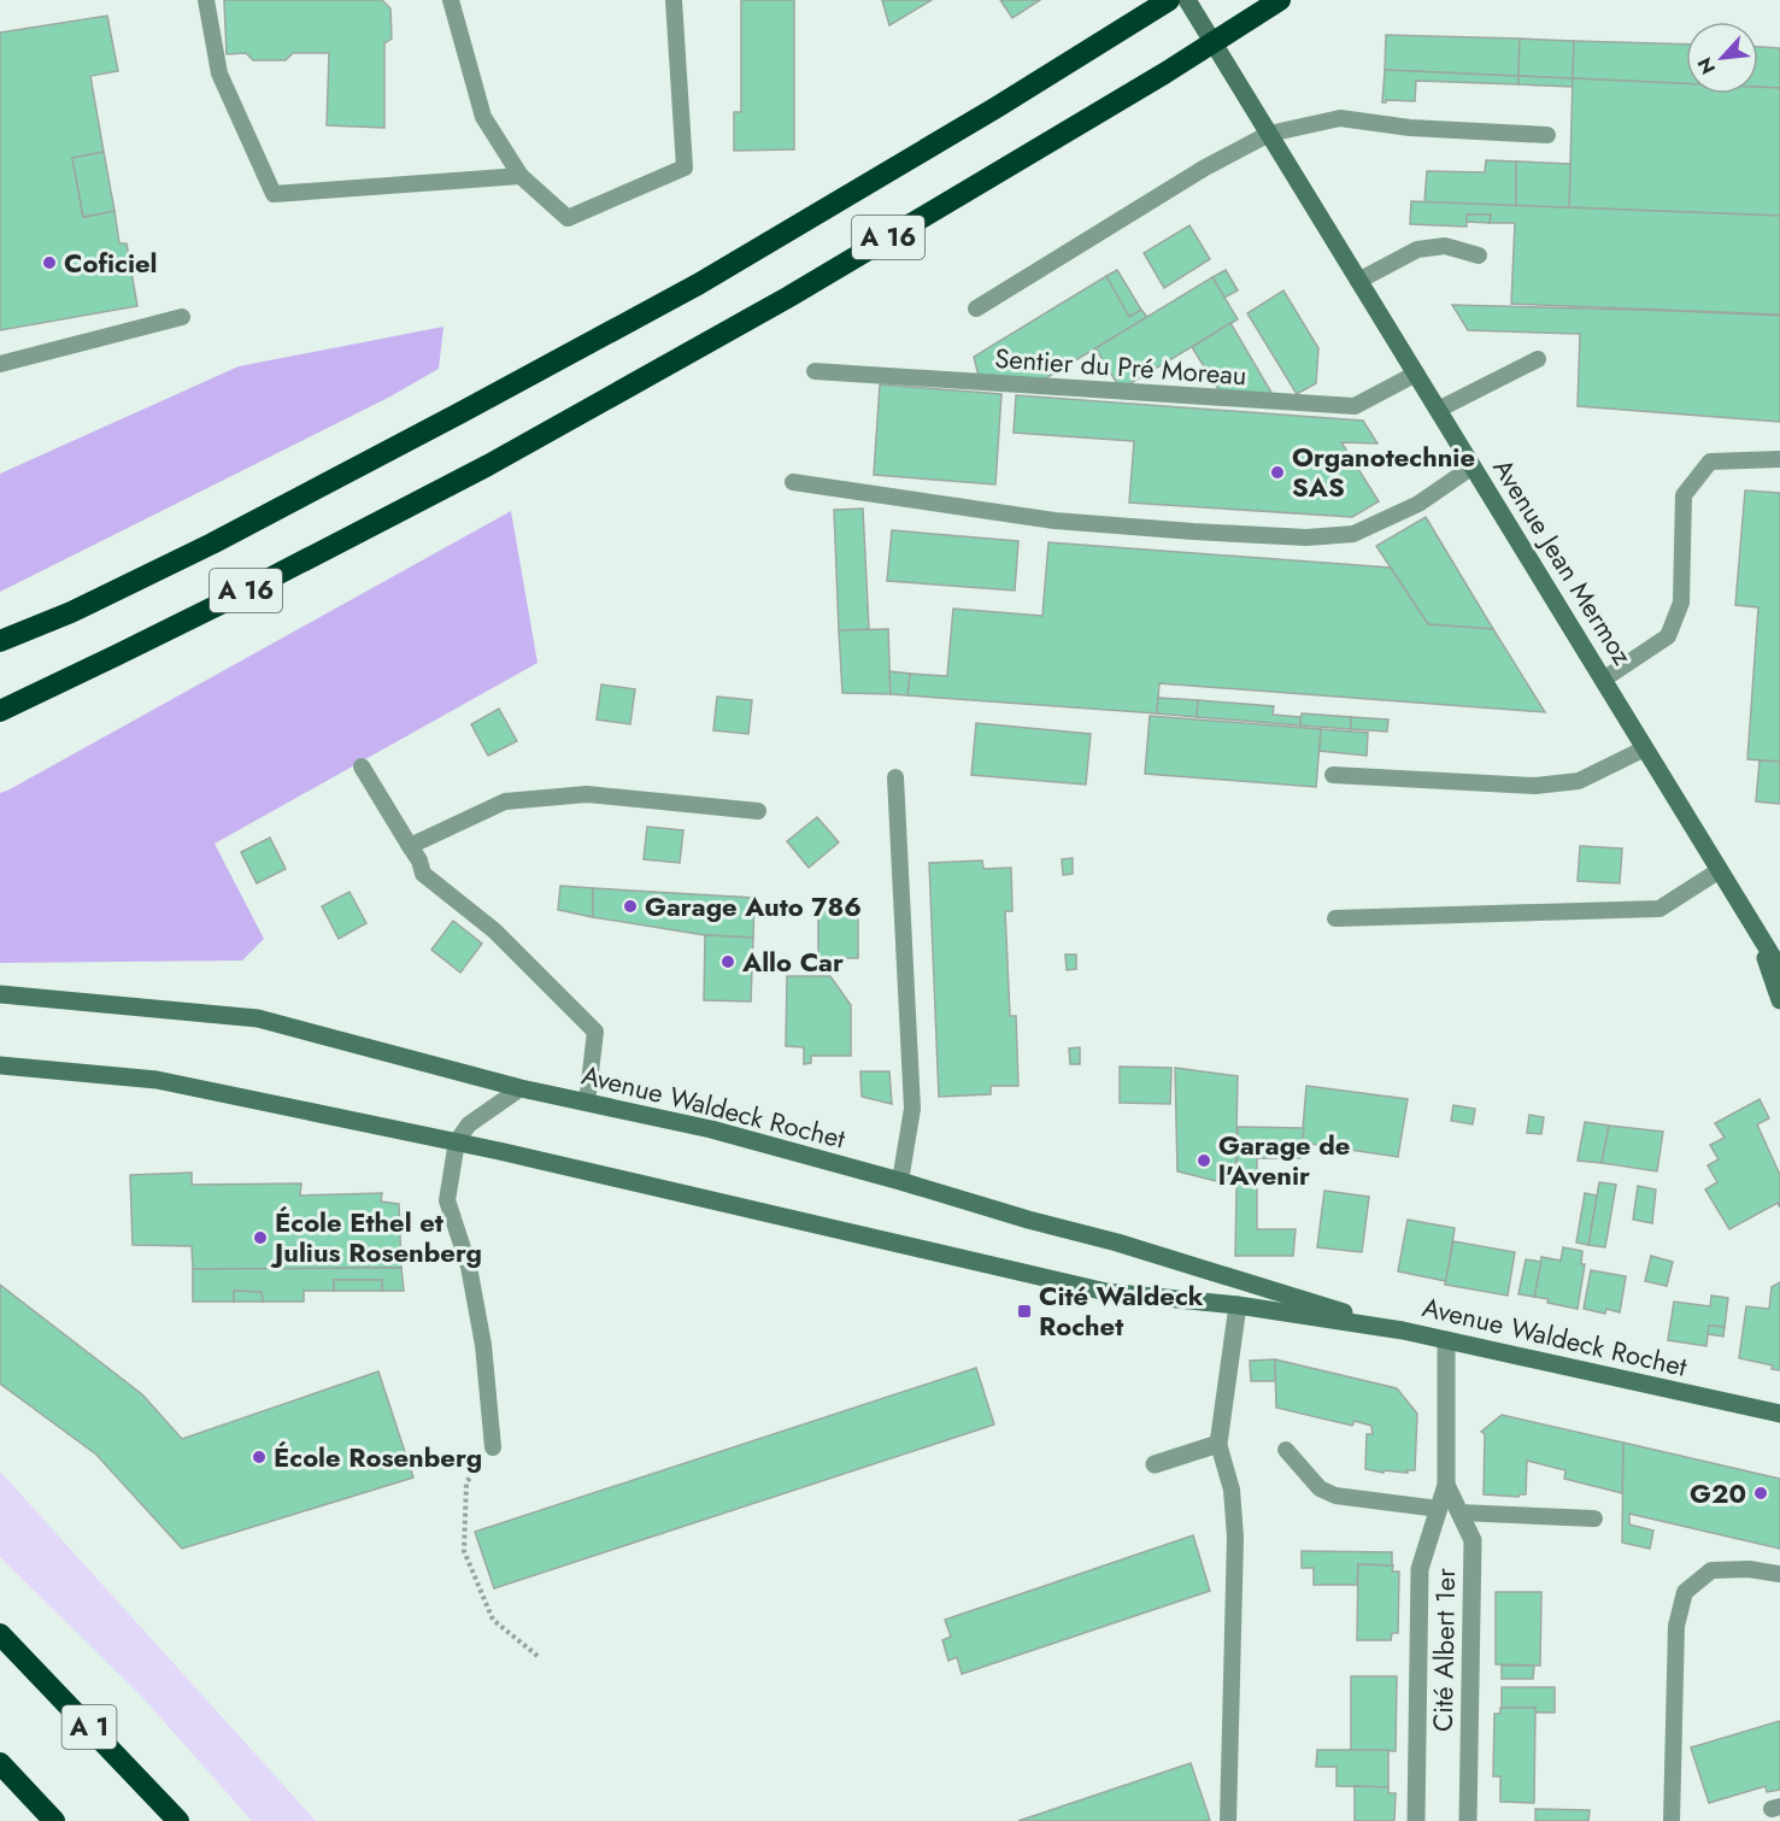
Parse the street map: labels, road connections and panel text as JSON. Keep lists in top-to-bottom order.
{
  "streets": {
    "highway": ["A 16", "A 1"],
    "main road": ["Avenue Jean Mermoz", "Avenue Waldeck Rochet"],
    "street": ["Cité Albert 1er"],
    "lane": ["Sentier du Pré Moreau"]
  },
  "crossings": [
    ["Sentier du Pré Moreau", "Avenue Jean Mermoz"],
    ["Avenue Waldeck Rochet", "Cité Albert 1er"]
  ],
  "places": {
    "other": [
      "Coficiel",
      "Organotechnie SAS",
      "Garage Auto 786",
      "Allo Car",
      "Garage de l'Avenir",
      "École Ethel et Julius Rosenberg",
      "École Rosenberg",
      "G20"
    ],
    "transit": ["Cité Waldeck Rochet"]
  },
  "north": "bottom left"
}
